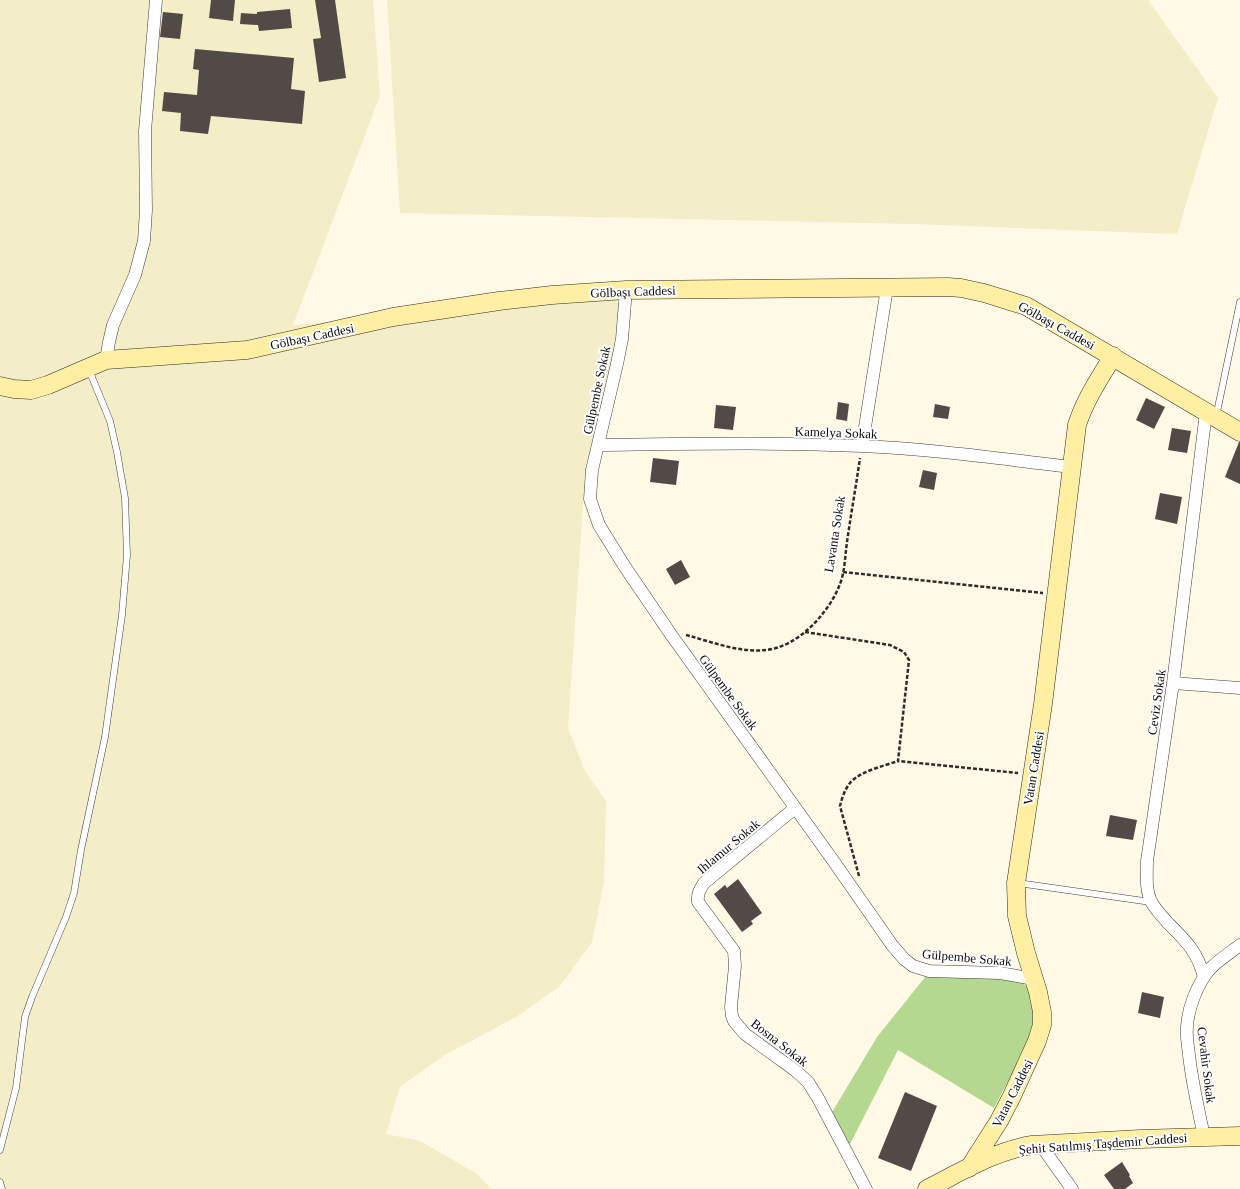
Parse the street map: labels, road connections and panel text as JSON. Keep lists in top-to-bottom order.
{
  "streets": {
    "street": [
      "Gölbaşı Caddesi",
      "Gülpembe Sokak",
      "Kamelya Sokak",
      "Ceviz Sokak",
      "Vatan Caddesi",
      "Ihlamur Sokak",
      "Bosna Sokak",
      "Cevahir Sokak",
      "Şehit Satılmış Taşdemir Caddesi"
    ],
    "path": ["Lavanta Sokak"]
  },
  "crossings": [
    ["Gölbaşı Caddesi", "Gülpembe Sokak"],
    ["Gölbaşı Caddesi", "Ceviz Sokak"],
    ["Gölbaşı Caddesi", "Vatan Caddesi"],
    ["Gülpembe Sokak", "Kamelya Sokak"],
    ["Gülpembe Sokak", "Lavanta Sokak"],
    ["Gülpembe Sokak", "Vatan Caddesi"],
    ["Gülpembe Sokak", "Ihlamur Sokak"],
    ["Kamelya Sokak", "Lavanta Sokak"],
    ["Kamelya Sokak", "Vatan Caddesi"],
    ["Ceviz Sokak", "Cevahir Sokak"],
    ["Vatan Caddesi", "Şehit Satılmış Taşdemir Caddesi"],
    ["Ihlamur Sokak", "Bosna Sokak"],
    ["Cevahir Sokak", "Şehit Satılmış Taşdemir Caddesi"]
  ]
}
